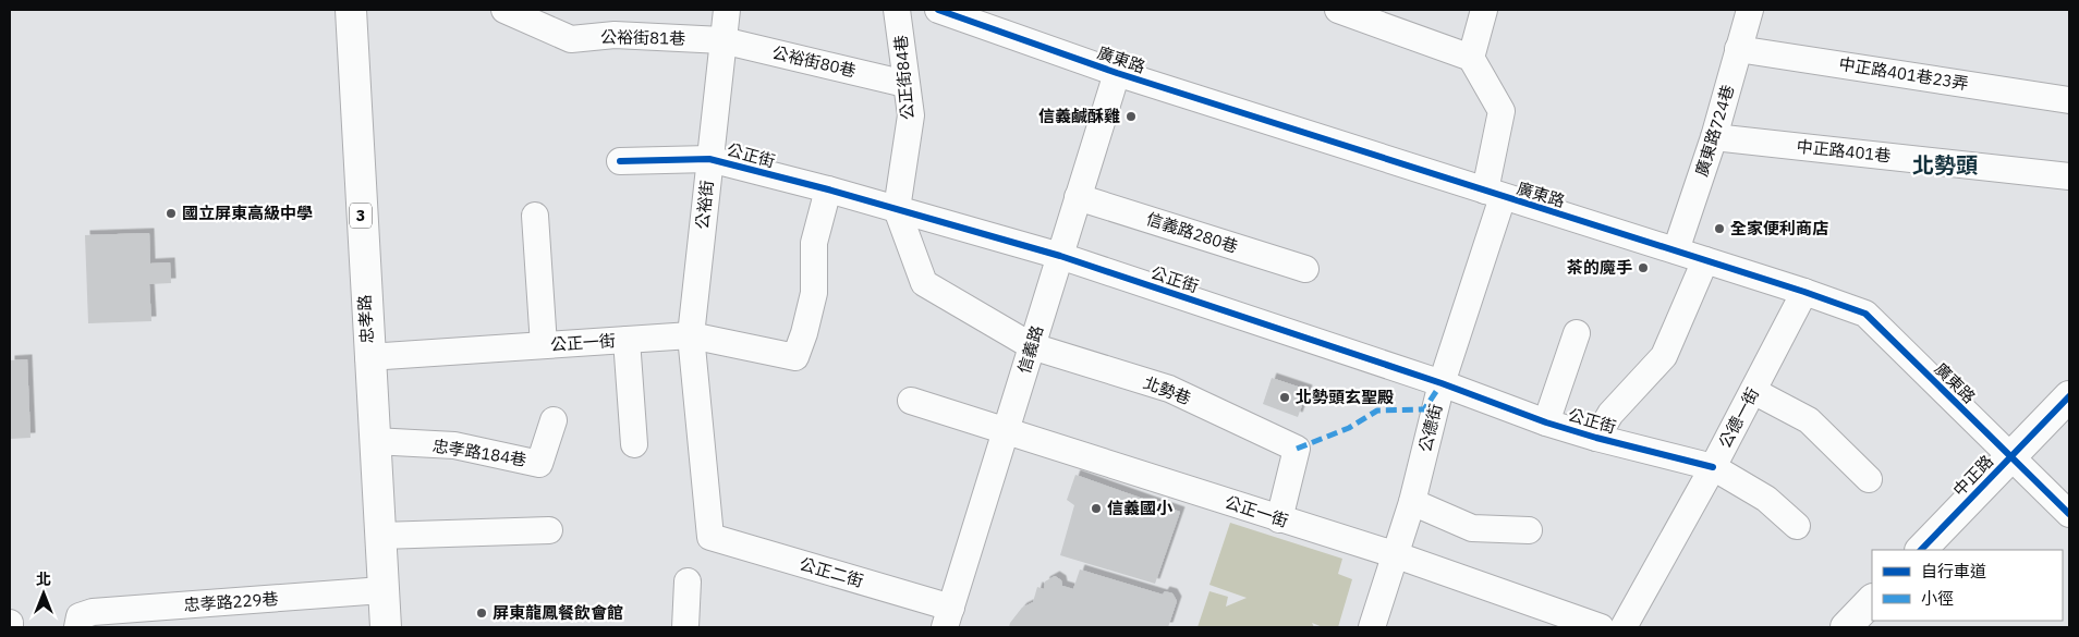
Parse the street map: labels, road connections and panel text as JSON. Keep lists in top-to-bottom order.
{
  "streets": {
    "main road": ["3", "忠孝路", "中正路"],
    "street": [
      "公裕街81巷",
      "廣東路",
      "公裕街80巷",
      "中正路401巷23弄",
      "公正街84巷",
      "廣東路724巷",
      "中正路401巷",
      "公正街",
      "公裕街",
      "信義路280巷",
      "公正一街",
      "信義路",
      "北勢巷",
      "公德一街",
      "公德街",
      "忠孝路184巷",
      "公正二街",
      "忠孝路229巷"
    ]
  },
  "crossings": [
    ["公裕街81巷", "公裕街80巷"],
    ["公裕街81巷", "公裕街"],
    ["廣東路", "廣東路724巷"],
    ["廣東路", "信義路"],
    ["廣東路", "公德一街"],
    ["廣東路", "公德街"],
    ["廣東路", "中正路"],
    ["公裕街80巷", "公正街84巷"],
    ["公裕街80巷", "公裕街"],
    ["中正路401巷23弄", "廣東路724巷"],
    ["公正街84巷", "公正街"],
    ["公正街84巷", "北勢巷"],
    ["廣東路724巷", "中正路401巷"],
    ["公正街", "公裕街"],
    ["公正街", "公正一街"],
    ["公正街", "信義路"],
    ["公正街", "北勢巷"],
    ["公正街", "公德一街"],
    ["公正街", "公德街"],
    ["公裕街", "公正一街"],
    ["公裕街", "公正二街"],
    ["信義路280巷", "信義路"],
    ["忠孝路", "公正一街"],
    ["忠孝路", "忠孝路184巷"],
    ["忠孝路", "忠孝路229巷"],
    ["公正一街", "信義路"],
    ["公正一街", "北勢巷"],
    ["公正一街", "公德街"],
    ["信義路", "北勢巷"],
    ["信義路", "公正二街"]
  ],
  "districts": ["北勢頭"],
  "places": [
    "信義鹹酥雞",
    "國立屏東高級中學",
    "全家便利商店",
    "茶的魔手",
    "北勢頭玄聖殿",
    "信義國小",
    "屏東龍鳳餐飲會館"
  ],
  "legend": ["自行車道", "小徑"],
  "north": "top"
}
